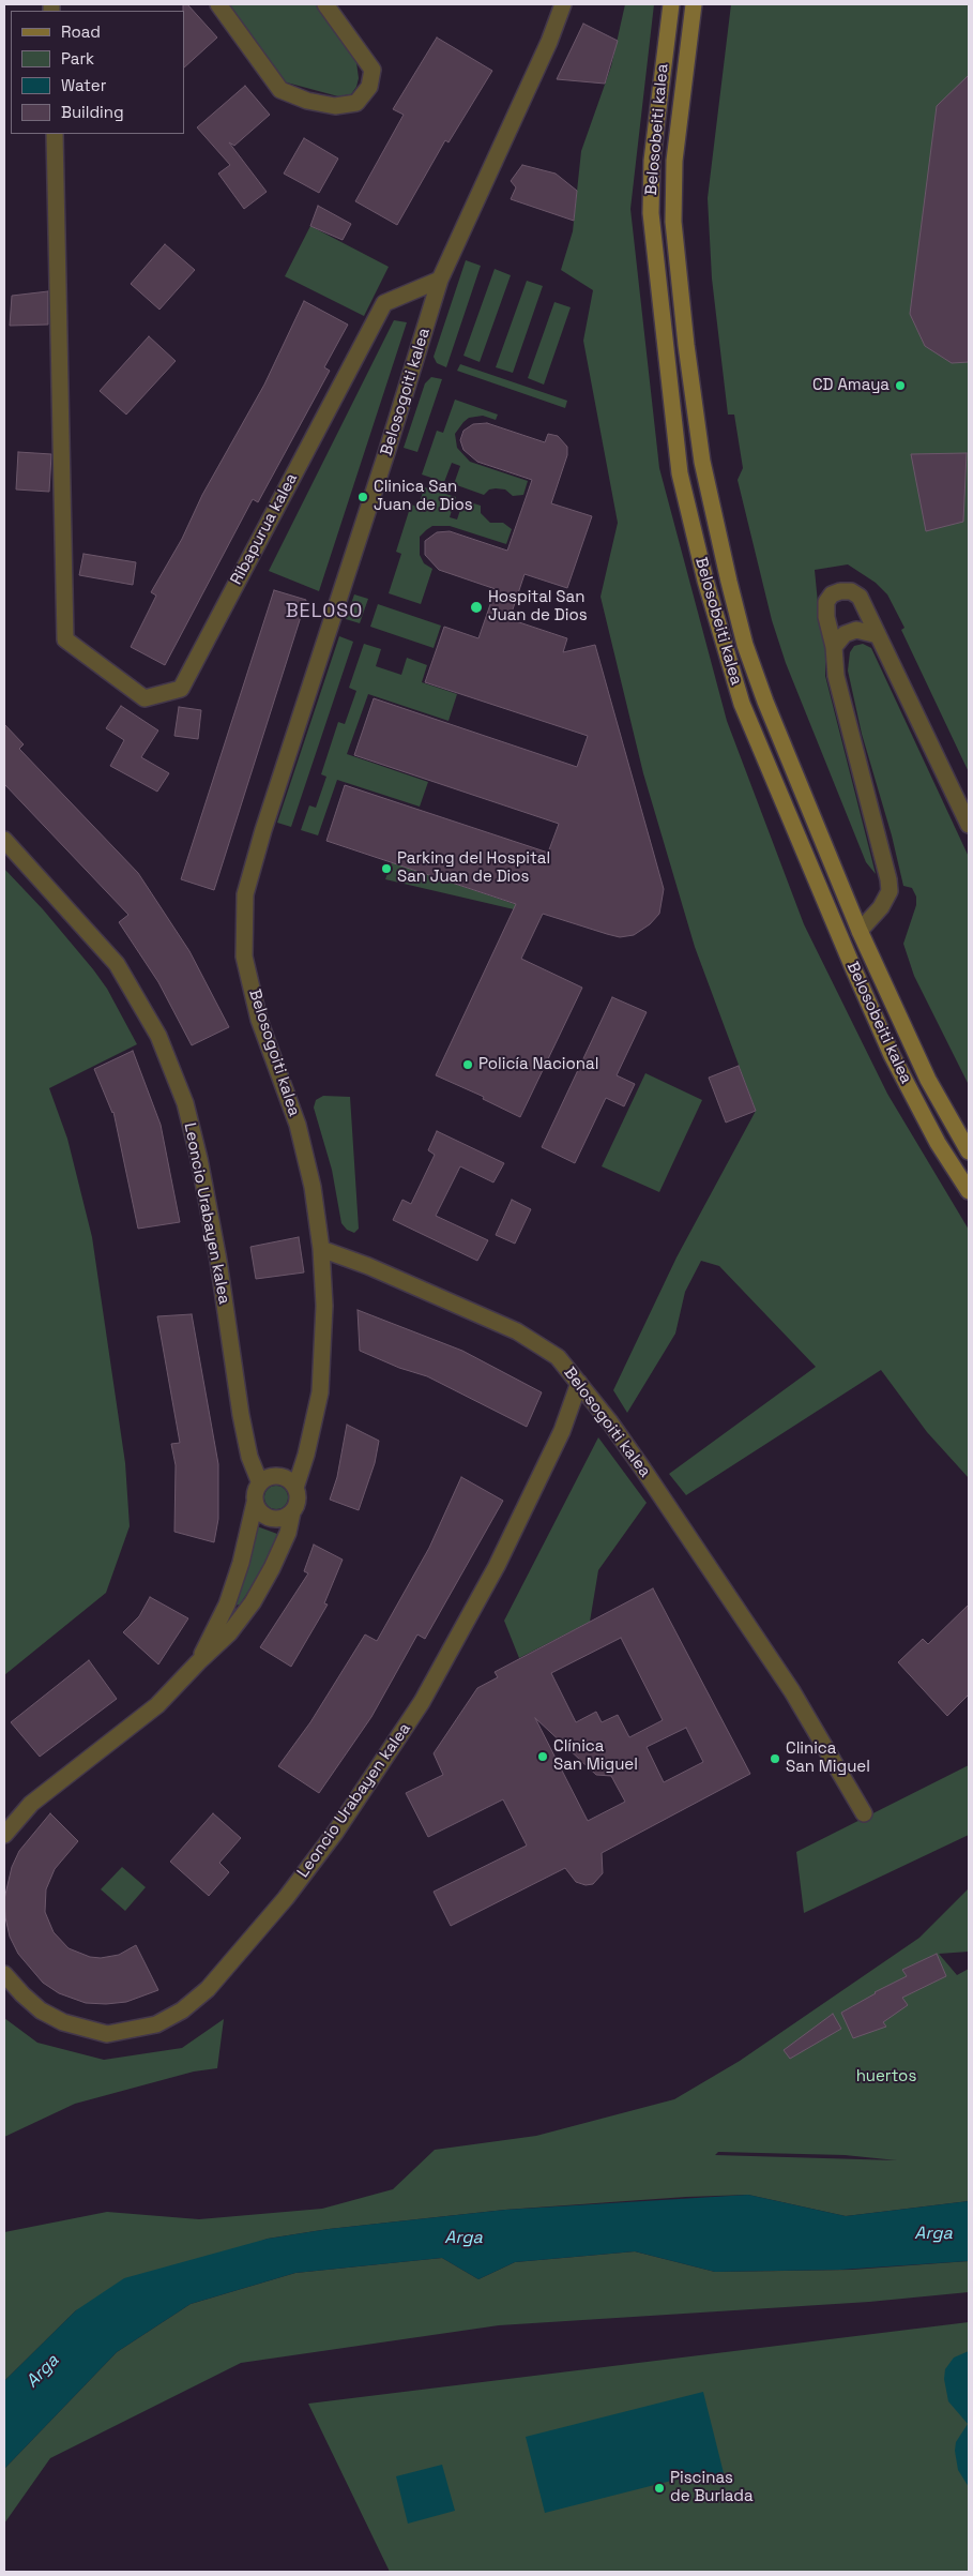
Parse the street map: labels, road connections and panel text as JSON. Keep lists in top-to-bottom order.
{
  "streets": {
    "main road": ["Belosobeiti kalea"],
    "street": ["Belosogoiti kalea", "Ribapurua kalea", "Leoncio Urabayen kalea"]
  },
  "crossings": [
    ["Belosogoiti kalea", "Ribapurua kalea"],
    ["Belosogoiti kalea", "Leoncio Urabayen kalea"]
  ],
  "districts": ["BELOSO"],
  "water": ["Arga"],
  "parks": ["huertos"],
  "places": [
    "CD Amaya",
    "Clinica San Juan de Dios",
    "Hospital San Juan de Dios",
    "Parking del Hospital San Juan de Dios",
    "Policía Nacional",
    "Clínica San Miguel",
    "Clinica San Miguel",
    "Piscinas de Burlada"
  ],
  "legend": [
    "Road",
    "Park",
    "Water",
    "Building"
  ]
}
